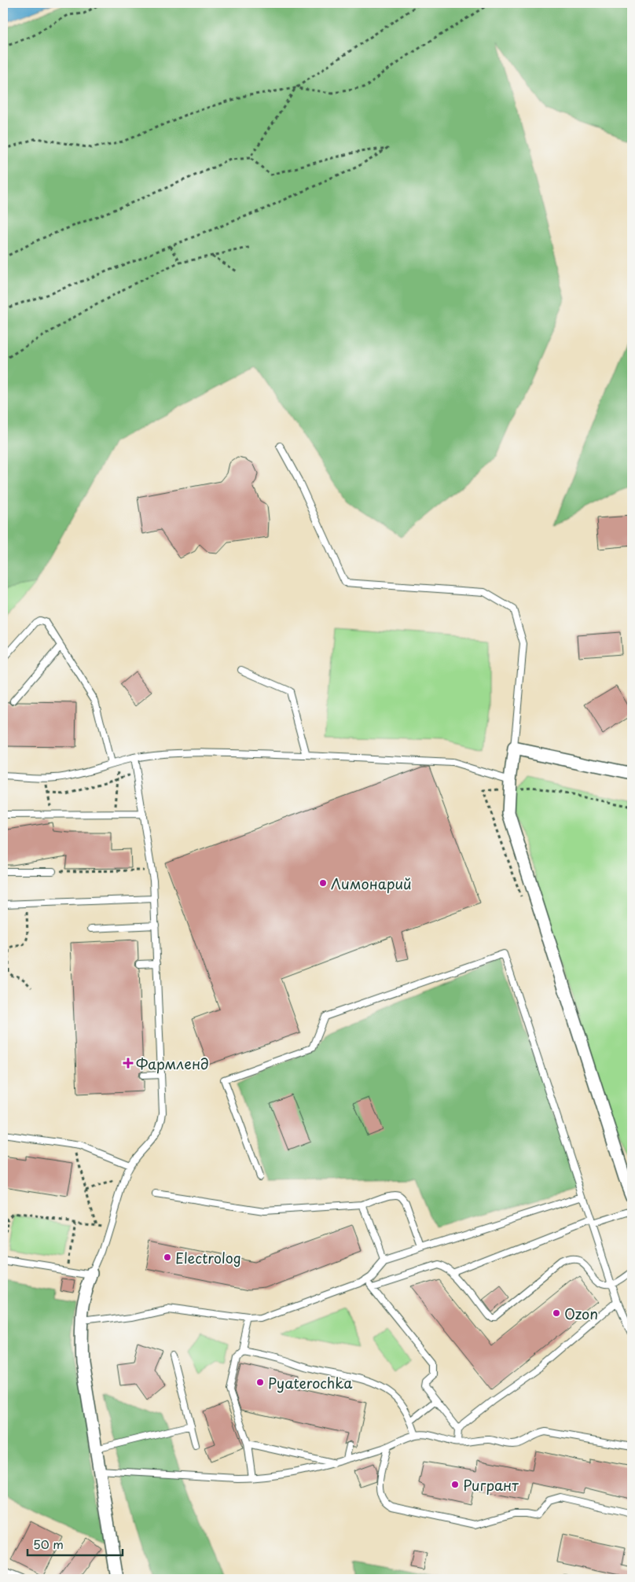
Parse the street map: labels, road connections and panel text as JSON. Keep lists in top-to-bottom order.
{
  "places": {
    "other": [
      "Лимонарий",
      "Electrolog",
      "Ozon",
      "Pyaterochka",
      "Ригрант"
    ],
    "health": ["Фармленд"]
  },
  "scale_bar": "50 m"
}
